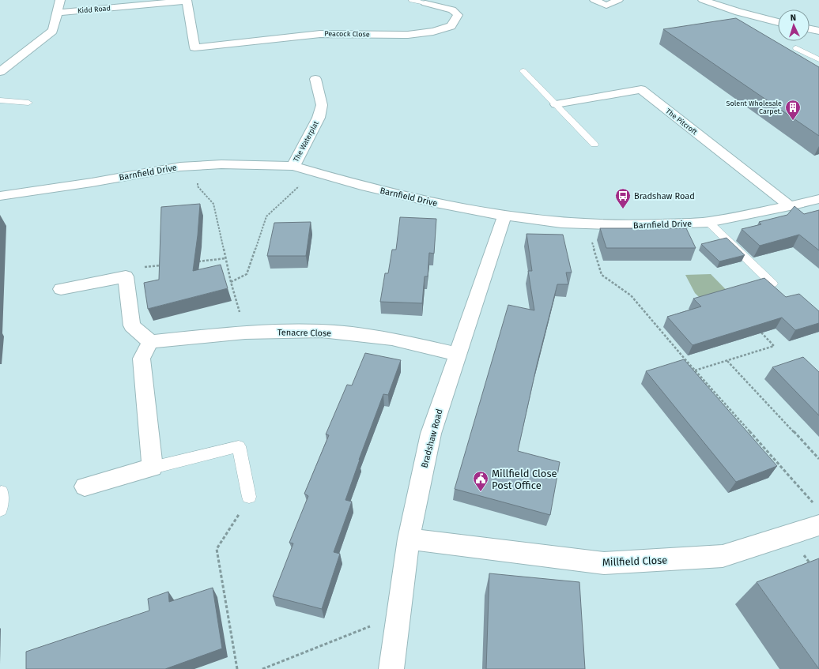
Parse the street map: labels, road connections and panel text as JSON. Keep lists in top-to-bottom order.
{
  "streets": {
    "street": [
      "Kidd Road",
      "Peacock Close",
      "The Pitcroft",
      "The Waterplat",
      "Barnfield Drive",
      "Tenacre Close",
      "Bradshaw Road",
      "Millfield Close"
    ]
  },
  "crossings": [
    ["Kidd Road", "Peacock Close"],
    ["The Pitcroft", "Barnfield Drive"],
    ["The Waterplat", "Barnfield Drive"],
    ["Barnfield Drive", "Bradshaw Road"],
    ["Tenacre Close", "Bradshaw Road"],
    ["Bradshaw Road", "Millfield Close"]
  ],
  "places": {
    "building": ["Solent Wholesale Carpet."],
    "bus stop": ["Bradshaw Road"],
    "public building": ["Millfield Close Post Office"]
  },
  "north": "top"
}
